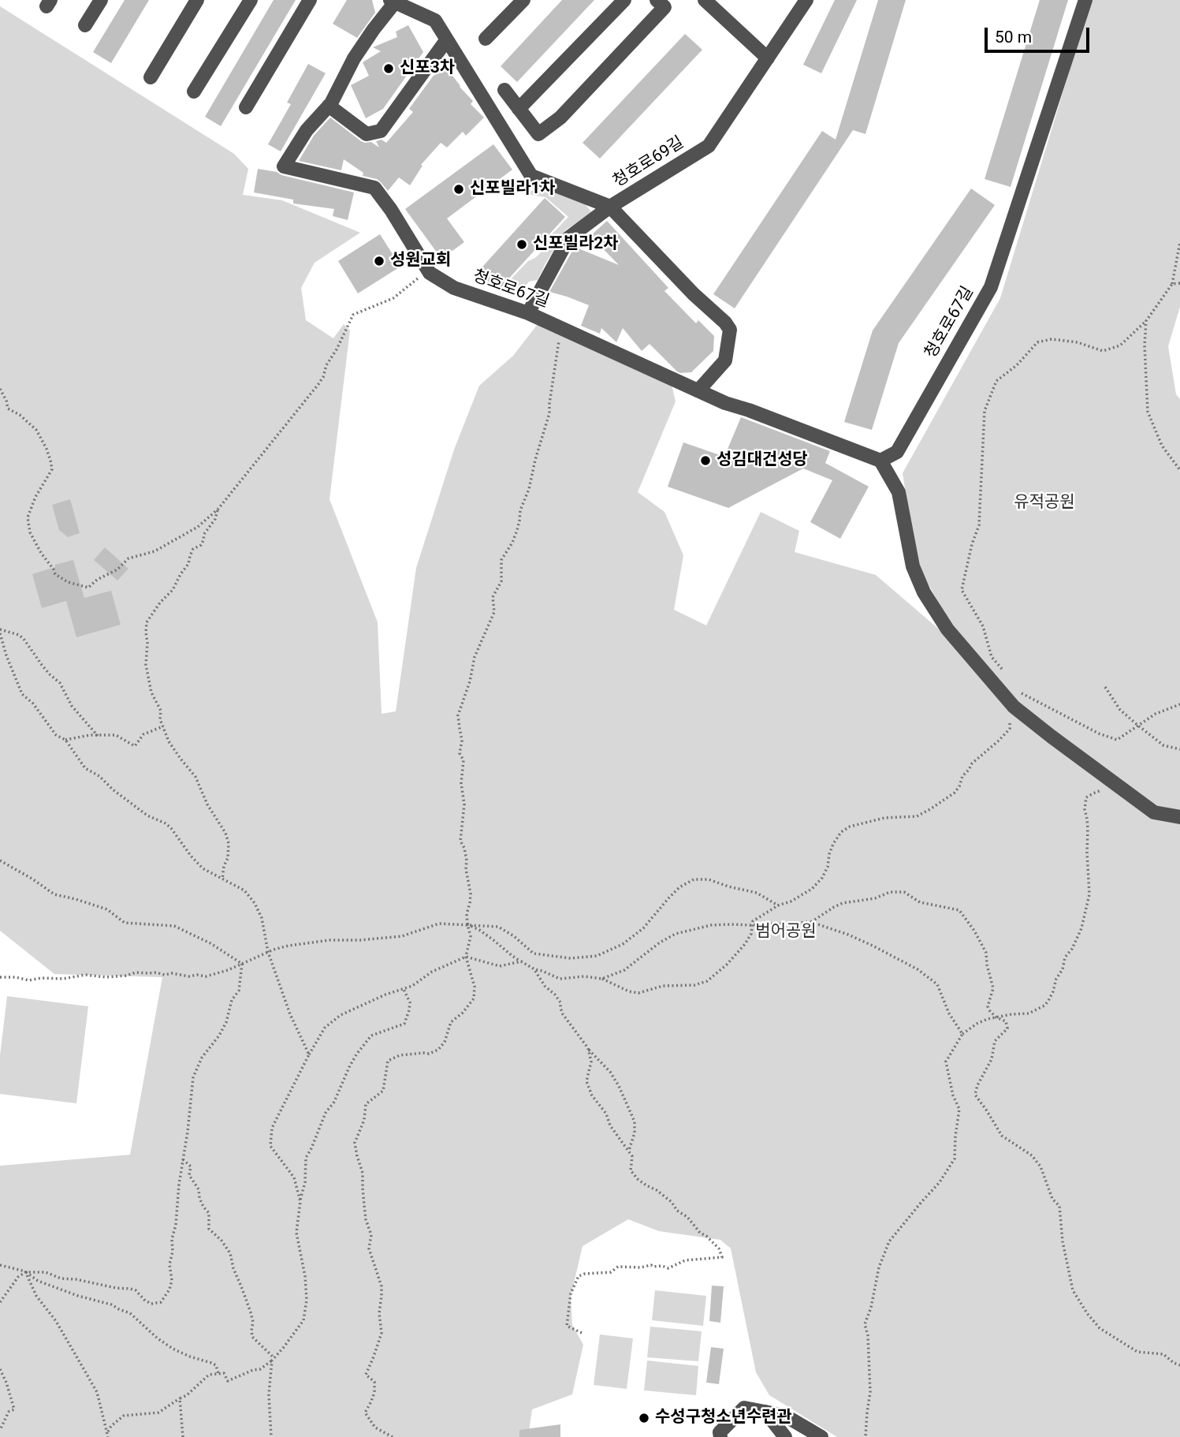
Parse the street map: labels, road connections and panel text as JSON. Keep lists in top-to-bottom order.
{
  "streets": {
    "street": ["청호로69길", "청호로67길"]
  },
  "crossings": [
    ["청호로69길", "청호로67길"]
  ],
  "parks": ["유적공원", "범어공원"],
  "places": [
    "신포3차",
    "신포빌라1차",
    "신포빌라2차",
    "성원교회",
    "성김대건성당",
    "수성구청소년수련관"
  ],
  "scale_bar": "50 m"
}
